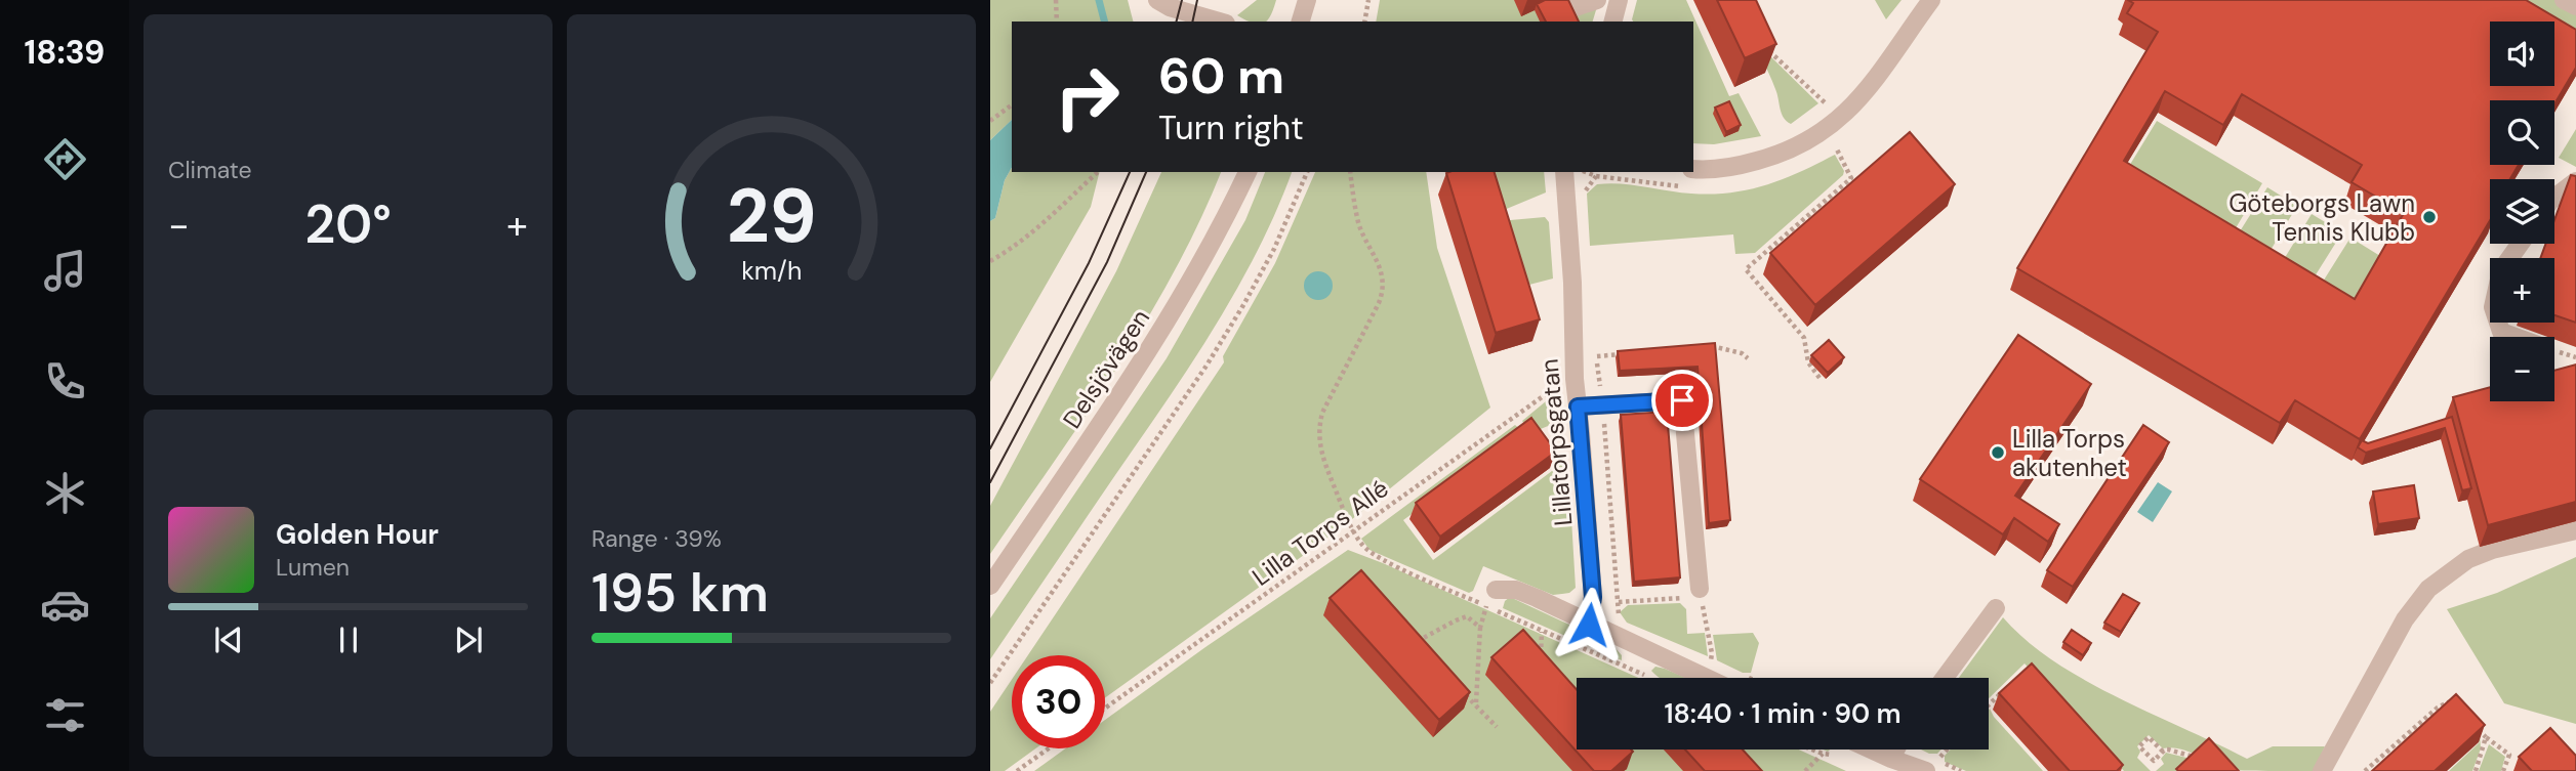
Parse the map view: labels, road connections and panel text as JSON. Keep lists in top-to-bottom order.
{
  "streets": {
    "street": ["Delsjövägen", "Lillatorpsgatan"],
    "path": ["Lilla Torps Allé"]
  },
  "crossings": [
    ["Lillatorpsgatan", "Lilla Torps Allé"]
  ],
  "places": ["Göteborgs Lawn Tennis Klubb", "Lilla Torps akutenhet"],
  "page": {
    "tabs": "18:39",
    "tile": [
      "Climate",
      ["Range · 39%", "195 km"]
    ],
    "map_buttons": ["+", "−"],
    "turn": ["60 m", "Turn right"],
    "heat": ["−", "20°", "+"],
    "song": ["Golden Hour", "Lumen"],
    "limit": "30",
    "trip": "18:40 · 1 min · 90 m",
    "gauge": ["29", "km/h"]
  }
}
